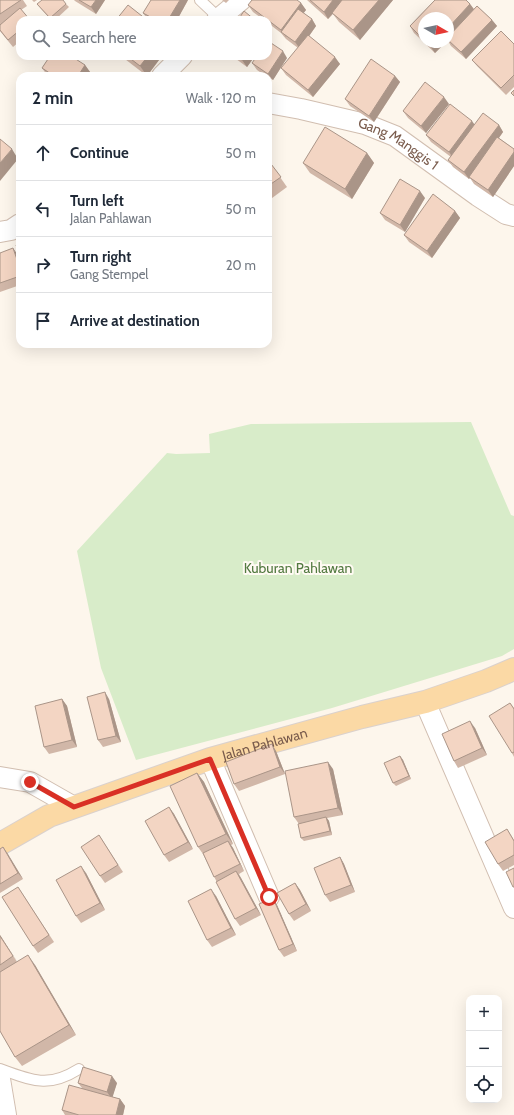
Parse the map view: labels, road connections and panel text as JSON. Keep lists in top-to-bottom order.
{
  "streets": {
    "main road": ["Jalan Pahlawan"],
    "street": ["Gang Manggis 1"]
  },
  "parks": ["Kuburan Pahlawan"],
  "north": "right",
  "page": {
    "search": "Search here",
    "heading": ["2 min", "Walk · 120 m"],
    "list": [
      ["Continue", "50 m"],
      ["Turn left", "Jalan Pahlawan", "50 m"],
      ["Turn right", "Gang Stempel", "20 m"],
      "Arrive at destination"
    ],
    "map_buttons": ["+", "−"]
  }
}
